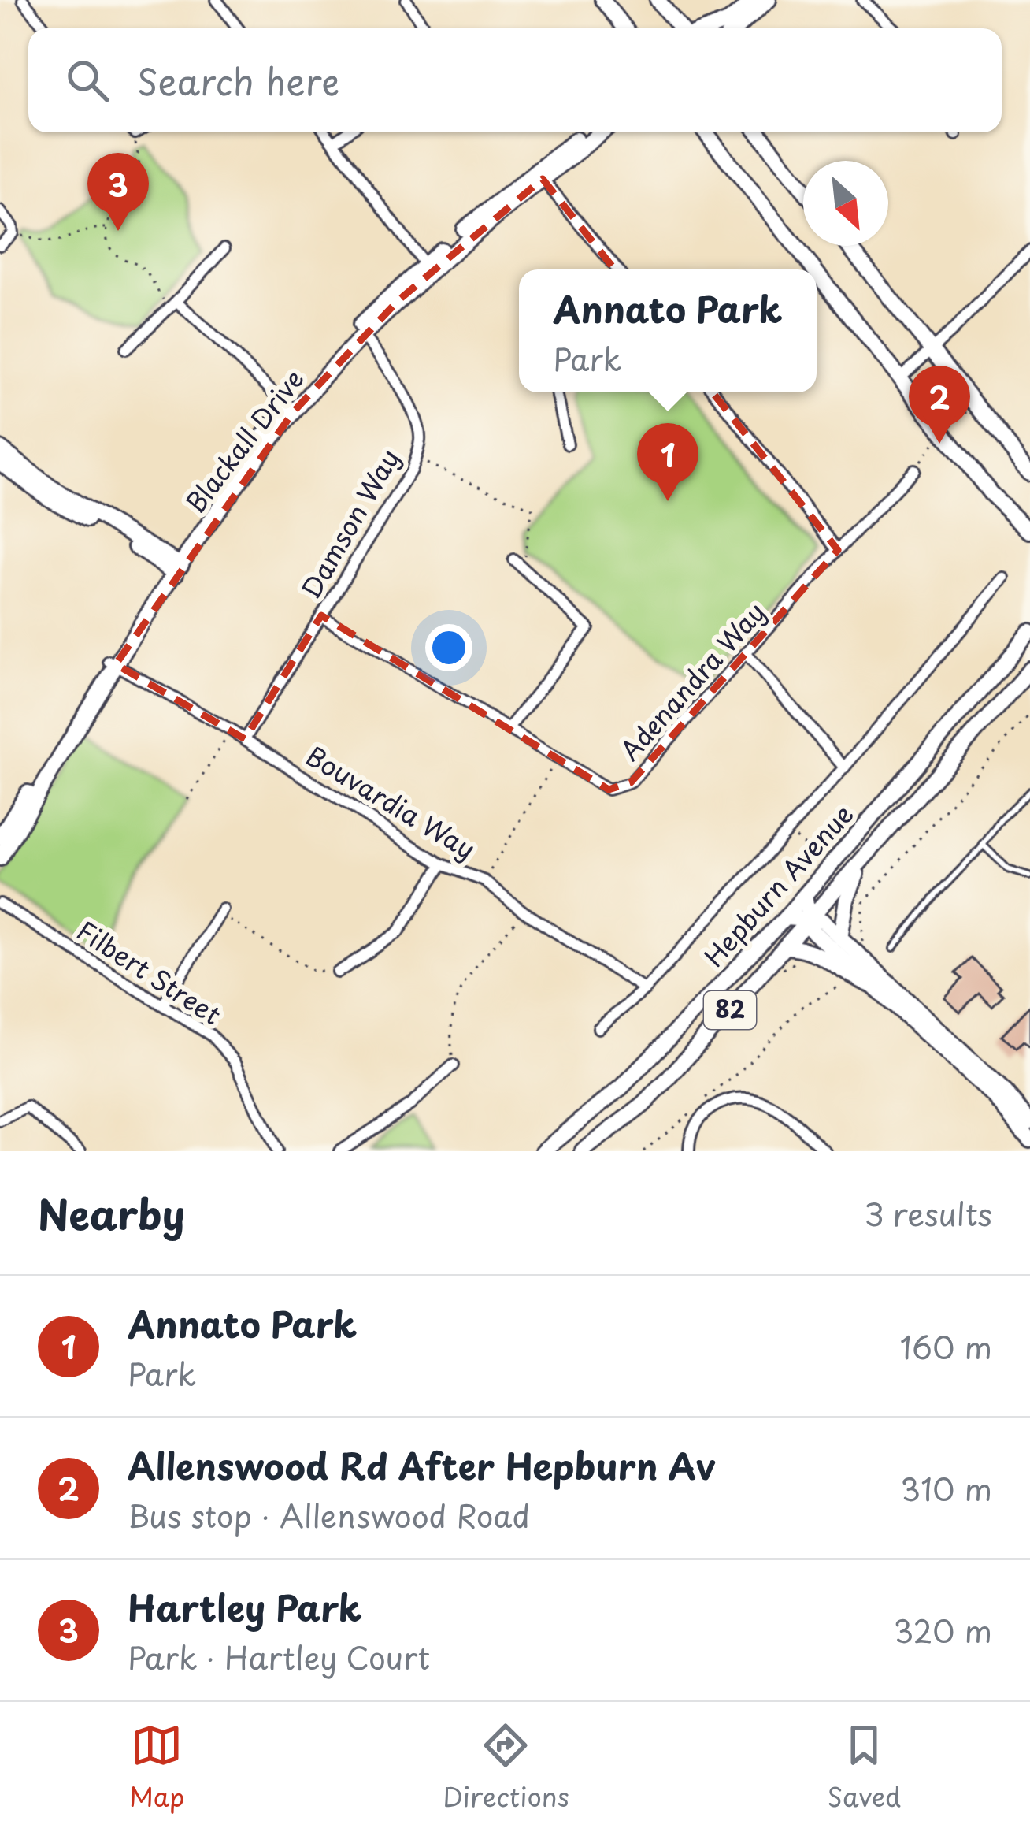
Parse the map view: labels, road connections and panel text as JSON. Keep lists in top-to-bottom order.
{
  "streets": {
    "main road": ["Blackall Drive", "Hepburn Avenue", "82"],
    "street": [
      "Damson Way",
      "Adenandra Way",
      "Bouvardia Way",
      "Filbert Street"
    ]
  },
  "crossings": [
    ["Blackall Drive", "Damson Way"],
    ["Blackall Drive", "Bouvardia Way"],
    ["Damson Way", "Adenandra Way"],
    ["Damson Way", "Bouvardia Way"]
  ],
  "north": "bottom right",
  "page": {
    "search": "Search here",
    "pins": ["3", "2", "1"],
    "popup": ["Annato Park", "Park"],
    "heading": ["Nearby", "3 results"],
    "list": [
      {
        "mark": "1",
        "name": "Annato Park",
        "note": "Park",
        "value": "160 m"
      },
      {
        "mark": "2",
        "name": "Allenswood Rd After Hepburn Av",
        "note": "Bus stop · Allenswood Road",
        "value": "310 m"
      },
      {
        "mark": "3",
        "name": "Hartley Park",
        "note": "Park · Hartley Court",
        "value": "320 m"
      }
    ],
    "nav": ["Map", "Directions", "Saved"]
  }
}
